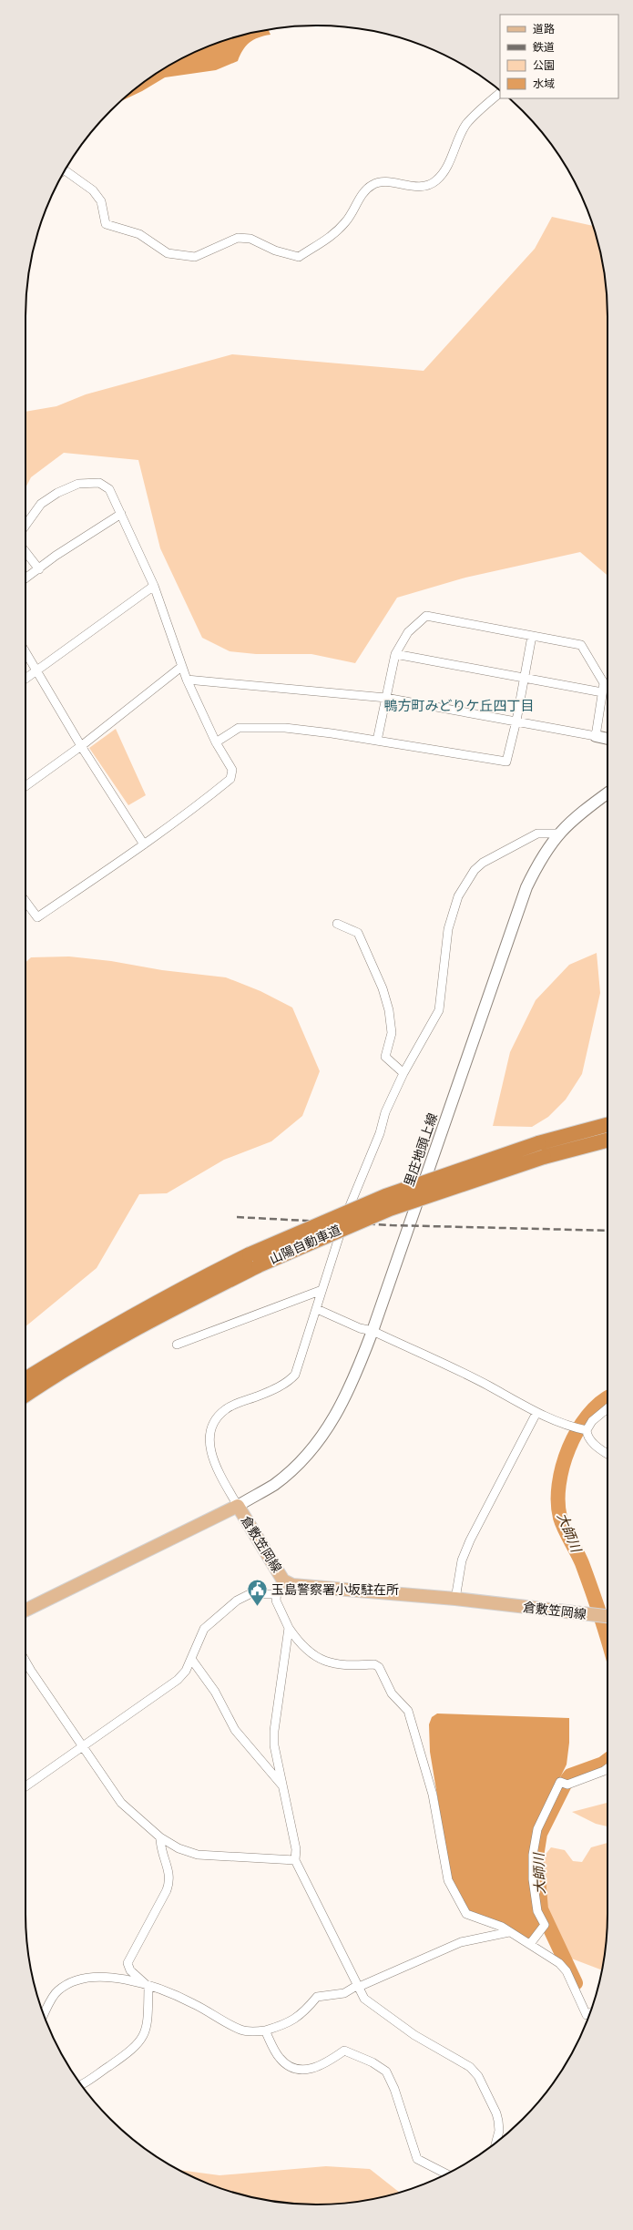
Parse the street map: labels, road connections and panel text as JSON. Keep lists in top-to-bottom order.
{
  "streets": {
    "highway": ["山陽自動車道"],
    "main road": ["里庄地頭上線", "倉敷笠岡線"]
  },
  "crossings": [
    ["里庄地頭上線", "倉敷笠岡線"]
  ],
  "districts": ["鴨方町みどりケ丘四丁目"],
  "water": ["大師川"],
  "places": {
    "public building": ["玉島警察署小坂駐在所"]
  },
  "legend": [
    "道路",
    "鉄道",
    "公園",
    "水域"
  ]
}
